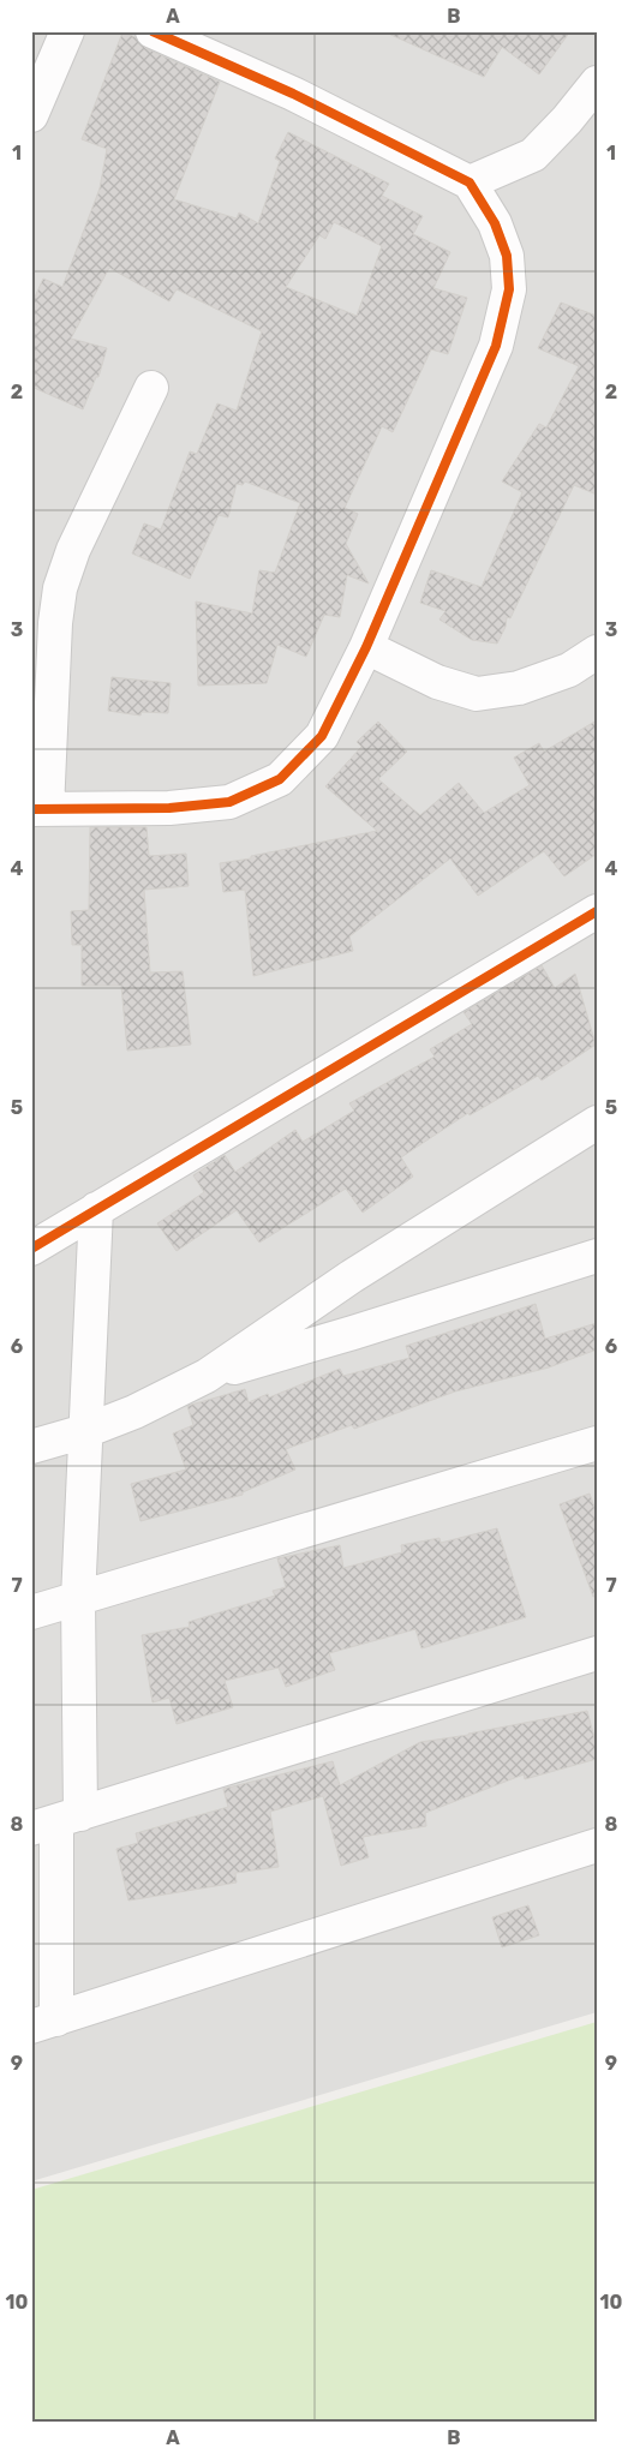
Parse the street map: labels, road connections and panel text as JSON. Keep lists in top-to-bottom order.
{
  "grid": {
    "columns": ["A", "B"],
    "rows": [
      "1",
      "2",
      "3",
      "4",
      "5",
      "6",
      "7",
      "8",
      "9",
      "10"
    ]
  }
}
